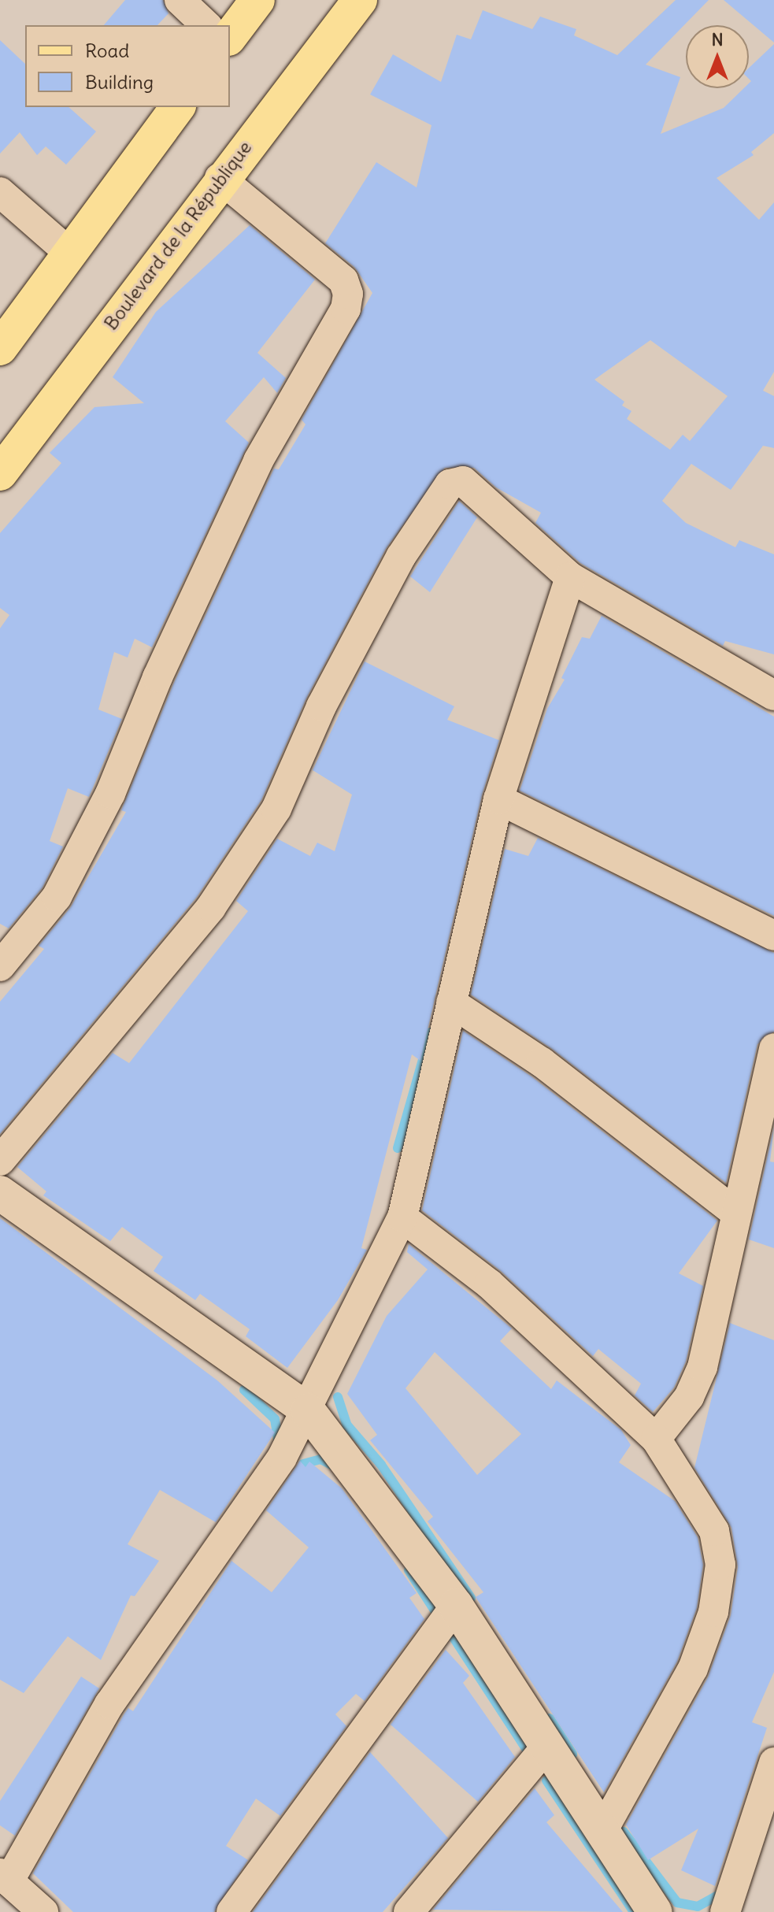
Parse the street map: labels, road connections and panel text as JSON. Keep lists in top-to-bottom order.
{
  "streets": {
    "main road": ["Boulevard de la République"]
  },
  "legend": ["Road", "Building"],
  "north": "top"
}
